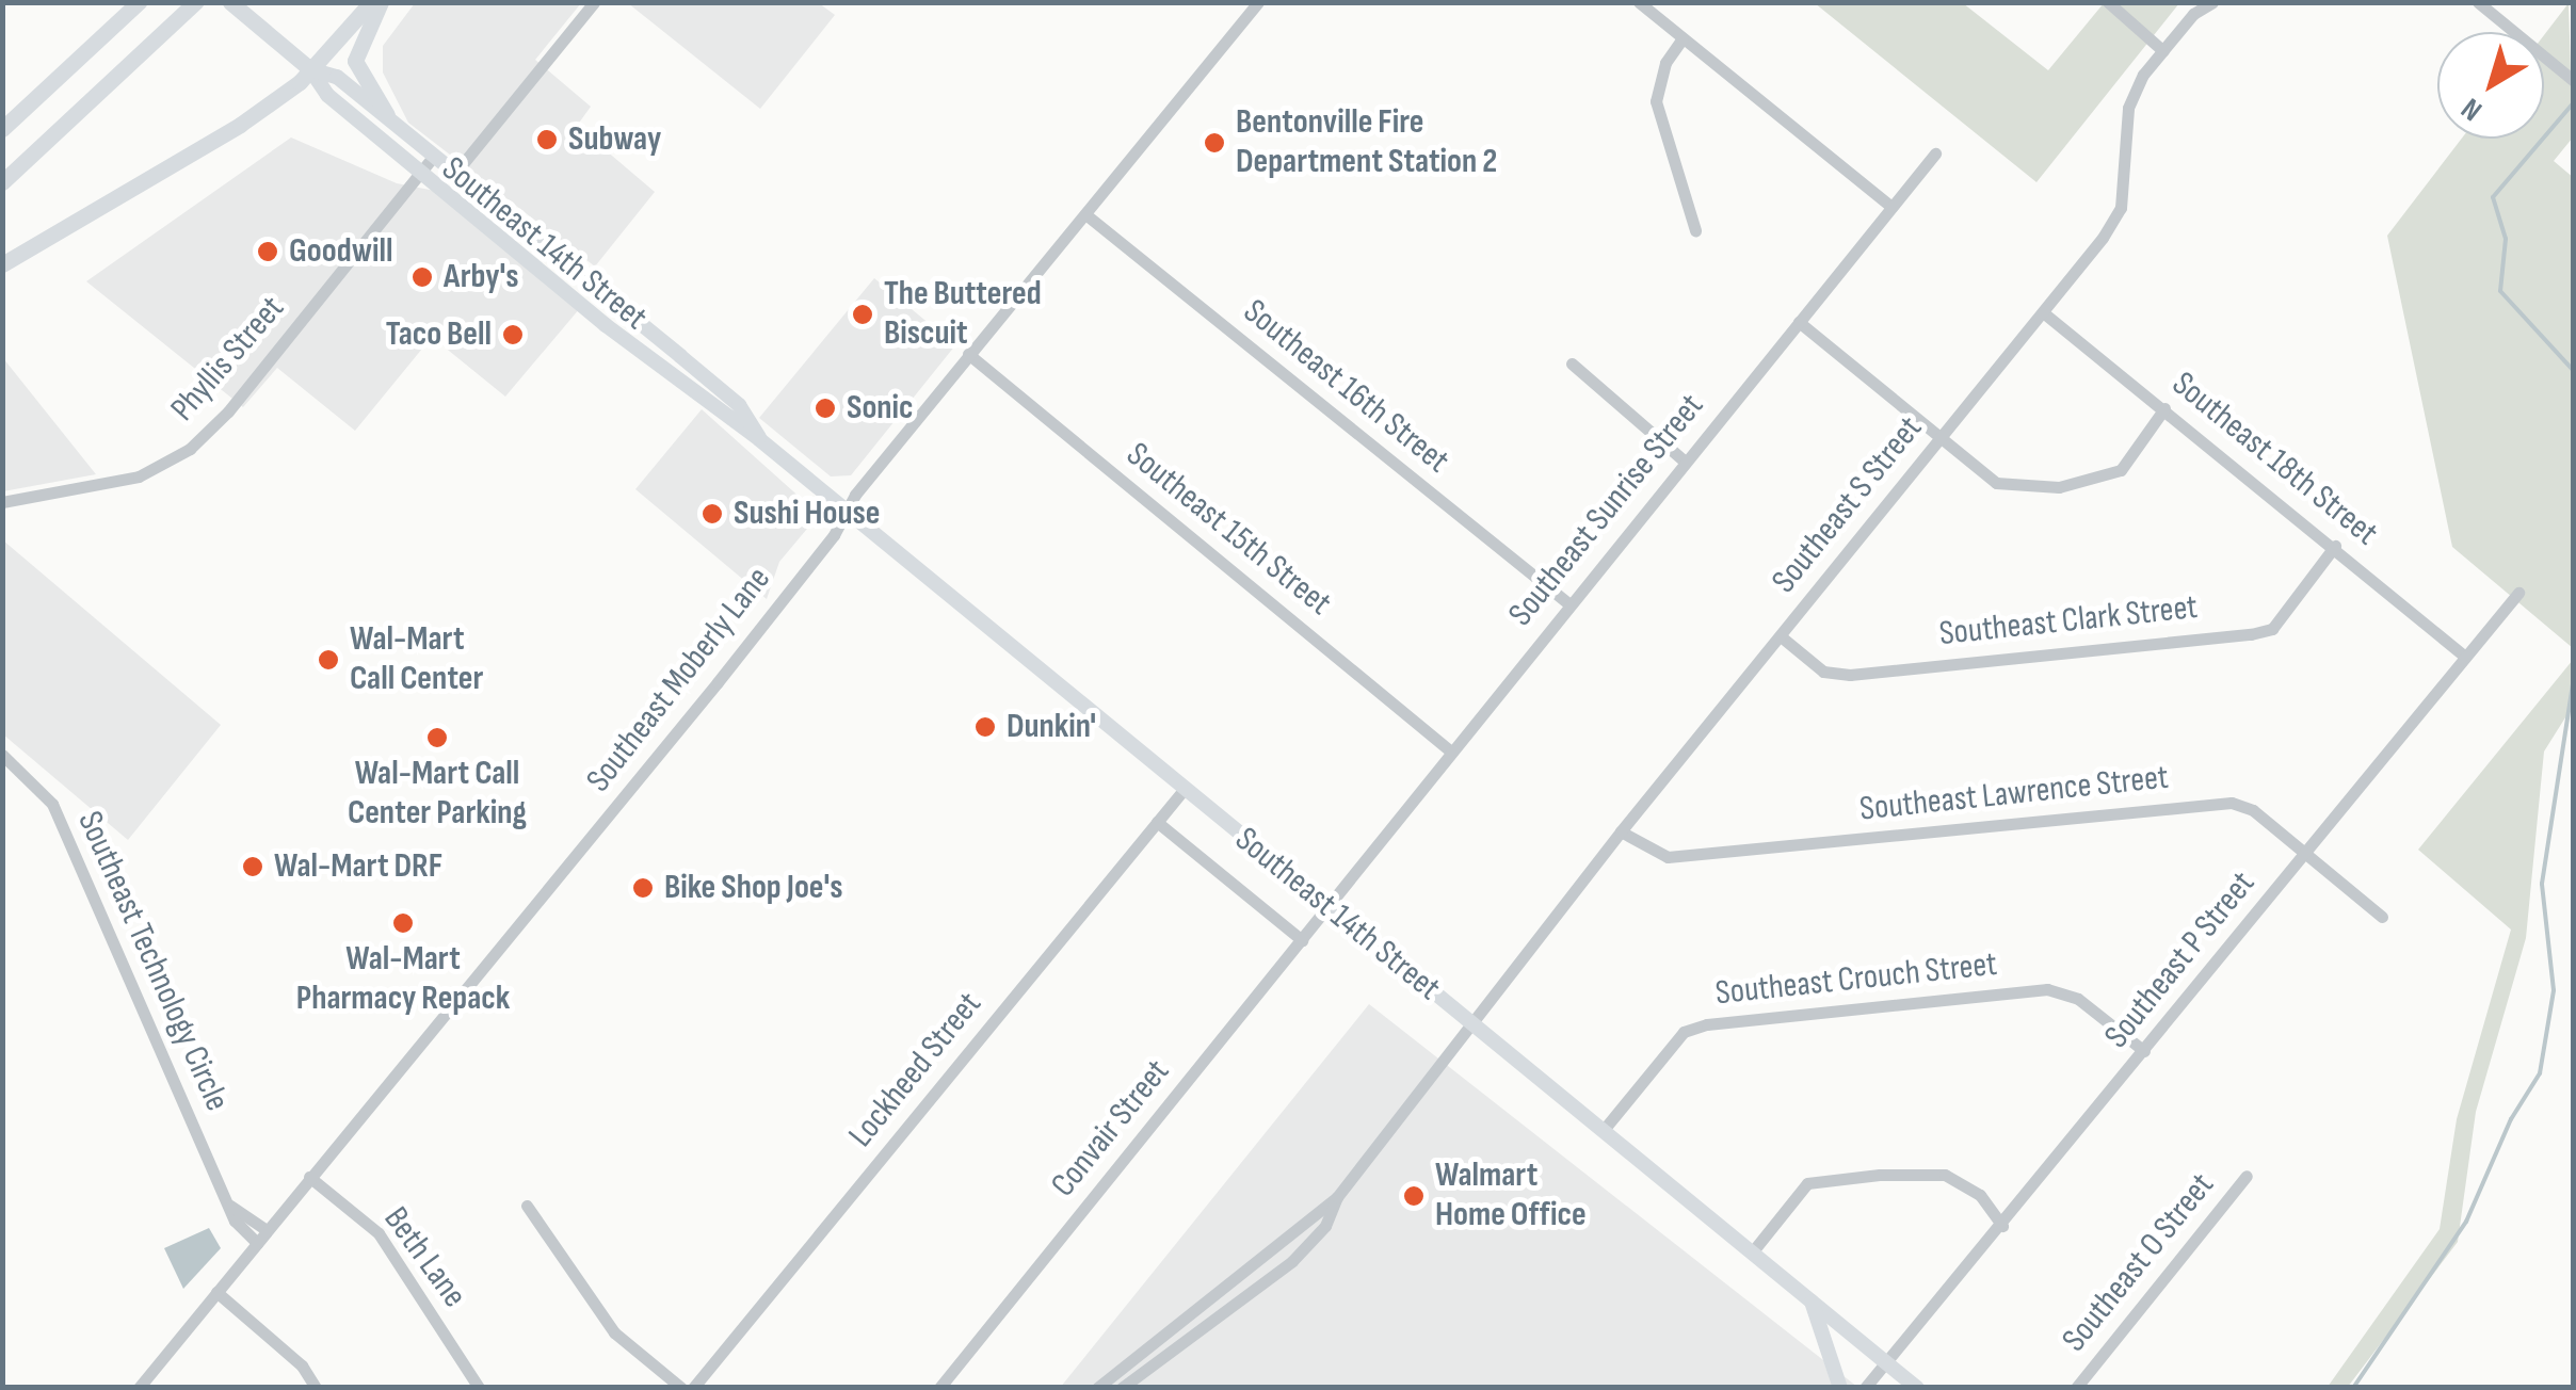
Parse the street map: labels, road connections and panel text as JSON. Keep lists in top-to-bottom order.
{
  "streets": {
    "highway": ["Southeast 14th Street"],
    "street": [
      "Phyllis Street",
      "Southeast 16th Street",
      "Southeast 18th Street",
      "Southeast S Street",
      "Southeast Sunrise Street",
      "Southeast 15th Street",
      "Southeast Clark Street",
      "Southeast Moberly Lane",
      "Southeast Lawrence Street",
      "Southeast P Street",
      "Southeast Technology Circle",
      "Southeast Crouch Street",
      "Lockheed Street",
      "Convair Street",
      "Beth Lane",
      "Southeast O Street"
    ]
  },
  "crossings": [
    ["Southeast 14th Street", "Phyllis Street"],
    ["Southeast 14th Street", "Southeast S Street"],
    ["Southeast 14th Street", "Southeast Sunrise Street"],
    ["Southeast 14th Street", "Southeast Moberly Lane"],
    ["Southeast 14th Street", "Southeast P Street"],
    ["Southeast 14th Street", "Southeast Crouch Street"],
    ["Southeast 14th Street", "Lockheed Street"],
    ["Southeast 14th Street", "Convair Street"],
    ["Southeast 16th Street", "Southeast Sunrise Street"],
    ["Southeast 16th Street", "Southeast Moberly Lane"],
    ["Southeast 18th Street", "Southeast S Street"],
    ["Southeast 18th Street", "Southeast Clark Street"],
    ["Southeast 18th Street", "Southeast P Street"],
    ["Southeast S Street", "Southeast Clark Street"],
    ["Southeast S Street", "Southeast Lawrence Street"],
    ["Southeast Sunrise Street", "Southeast 15th Street"],
    ["Southeast Sunrise Street", "Convair Street"],
    ["Southeast 15th Street", "Southeast Moberly Lane"],
    ["Southeast Moberly Lane", "Southeast Technology Circle"],
    ["Southeast Moberly Lane", "Beth Lane"],
    ["Southeast Lawrence Street", "Southeast P Street"],
    ["Southeast P Street", "Southeast Crouch Street"]
  ],
  "places": [
    "Subway",
    "Bentonville Fire Department Station 2",
    "Goodwill",
    "Arby's",
    "The Buttered Biscuit",
    "Taco Bell",
    "Sonic",
    "Sushi House",
    "Wal-Mart Call Center",
    "Dunkin'",
    "Wal-Mart Call Center Parking",
    "Wal-Mart DRF",
    "Bike Shop Joe's",
    "Wal-Mart Pharmacy Repack",
    "Walmart Home Office"
  ],
  "north": "bottom left"
}
